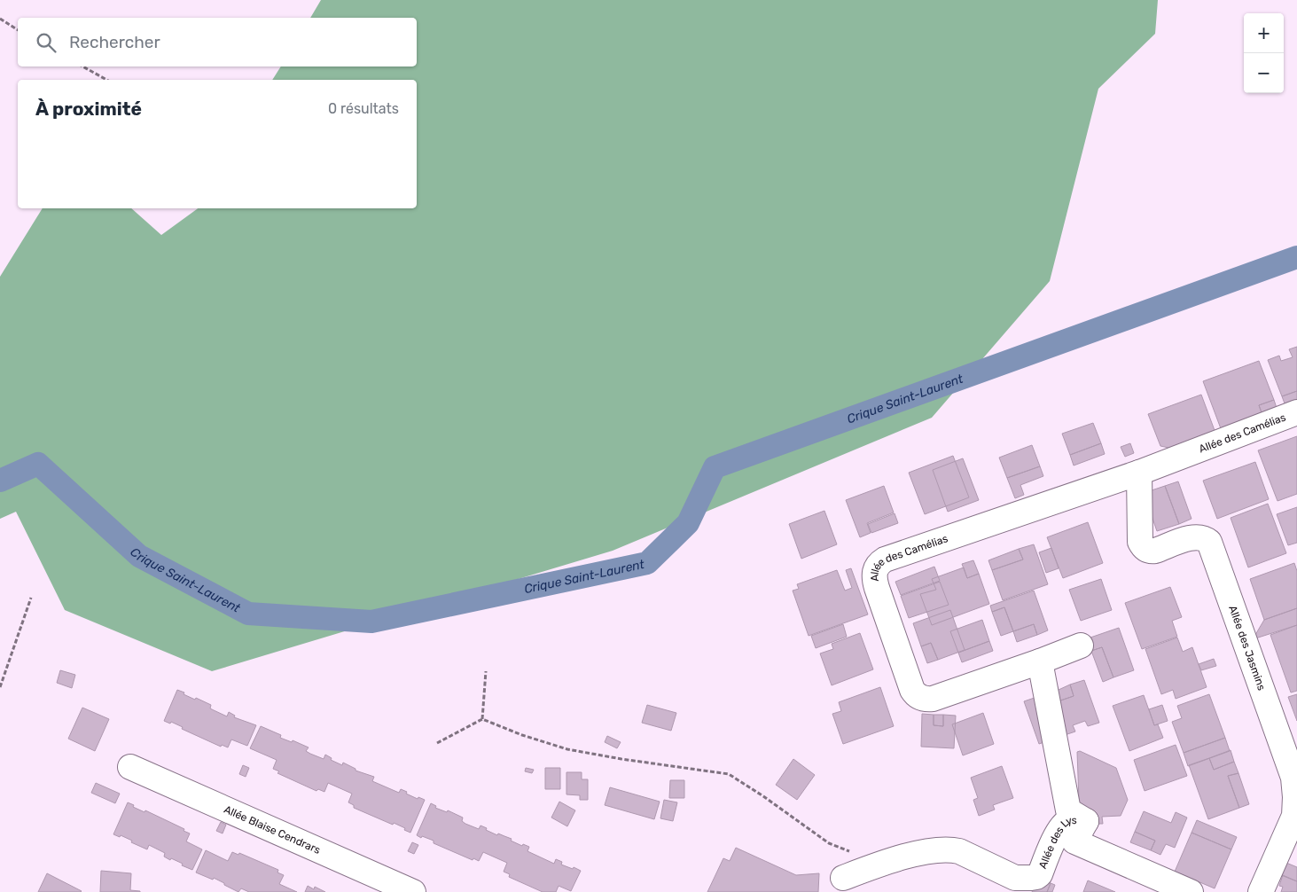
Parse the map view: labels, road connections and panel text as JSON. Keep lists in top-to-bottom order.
{
  "streets": {
    "street": [
      "Allée des Camélias",
      "Allée des Jasmins",
      "Allée Blaise Cendrars",
      "Allée des Lys"
    ]
  },
  "crossings": [
    ["Allée des Camélias", "Allée des Jasmins"]
  ],
  "water": ["Crique Saint-Laurent"],
  "page": {
    "map_buttons": ["+", "−"],
    "search": "Rechercher",
    "heading": ["À proximité", "0 résultats"]
  }
}
